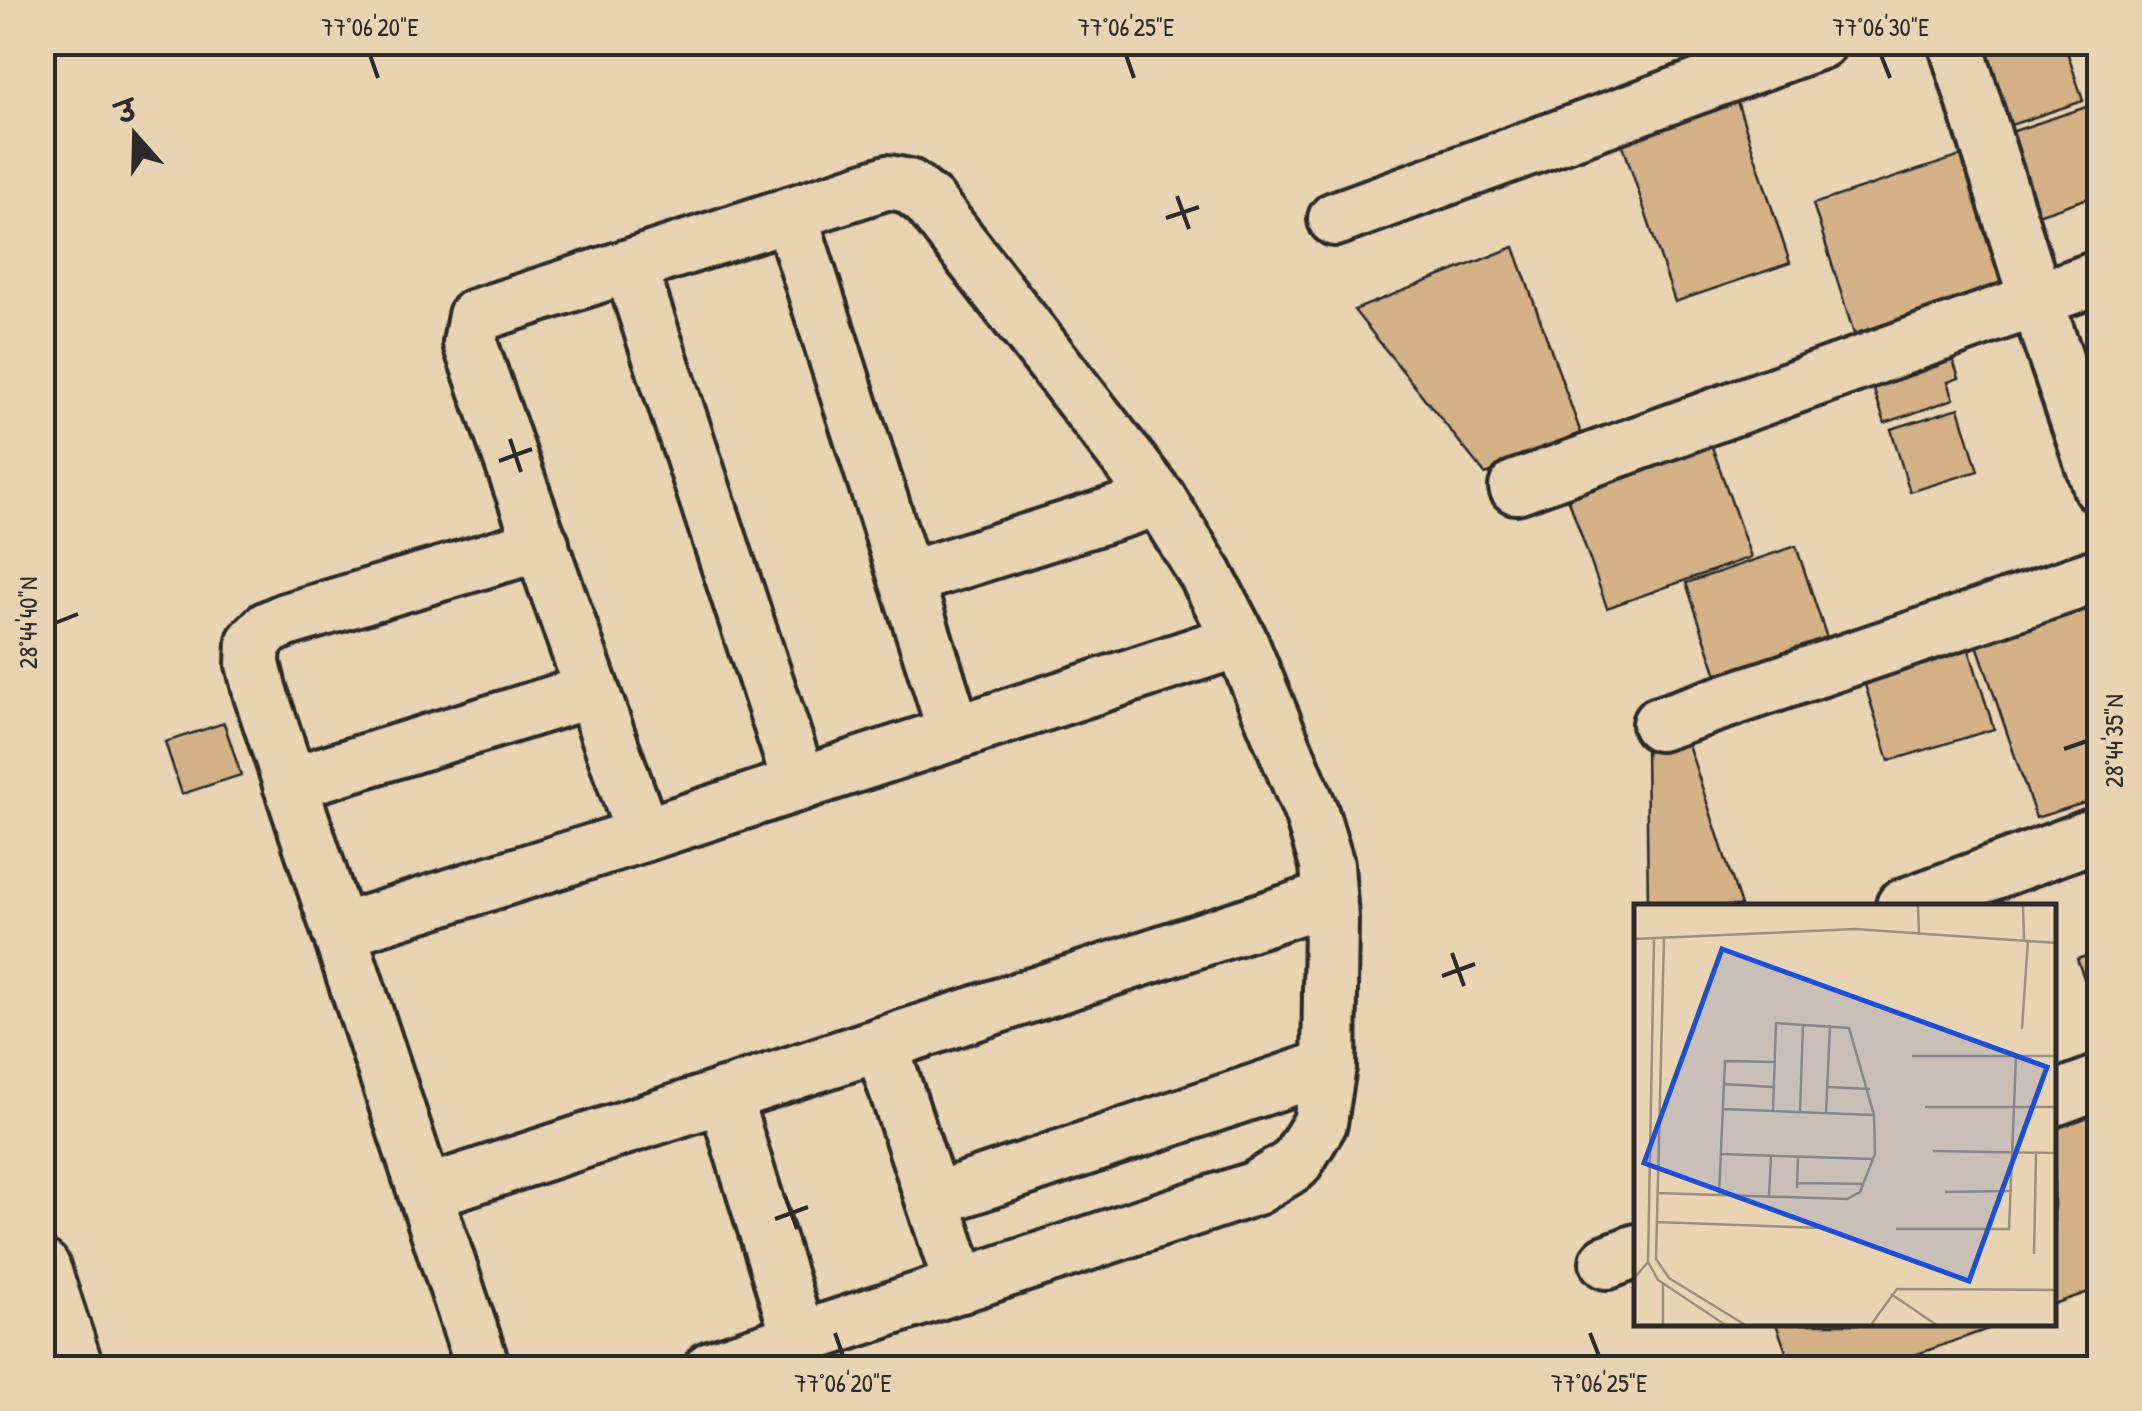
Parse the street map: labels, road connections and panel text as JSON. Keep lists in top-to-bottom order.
{
  "north": "top",
  "coordinates": [
    "77°06'20\"E",
    "77°06'25\"E",
    "77°06'30\"E",
    "28°44'40\"N",
    "28°44'35\"N"
  ]
}
